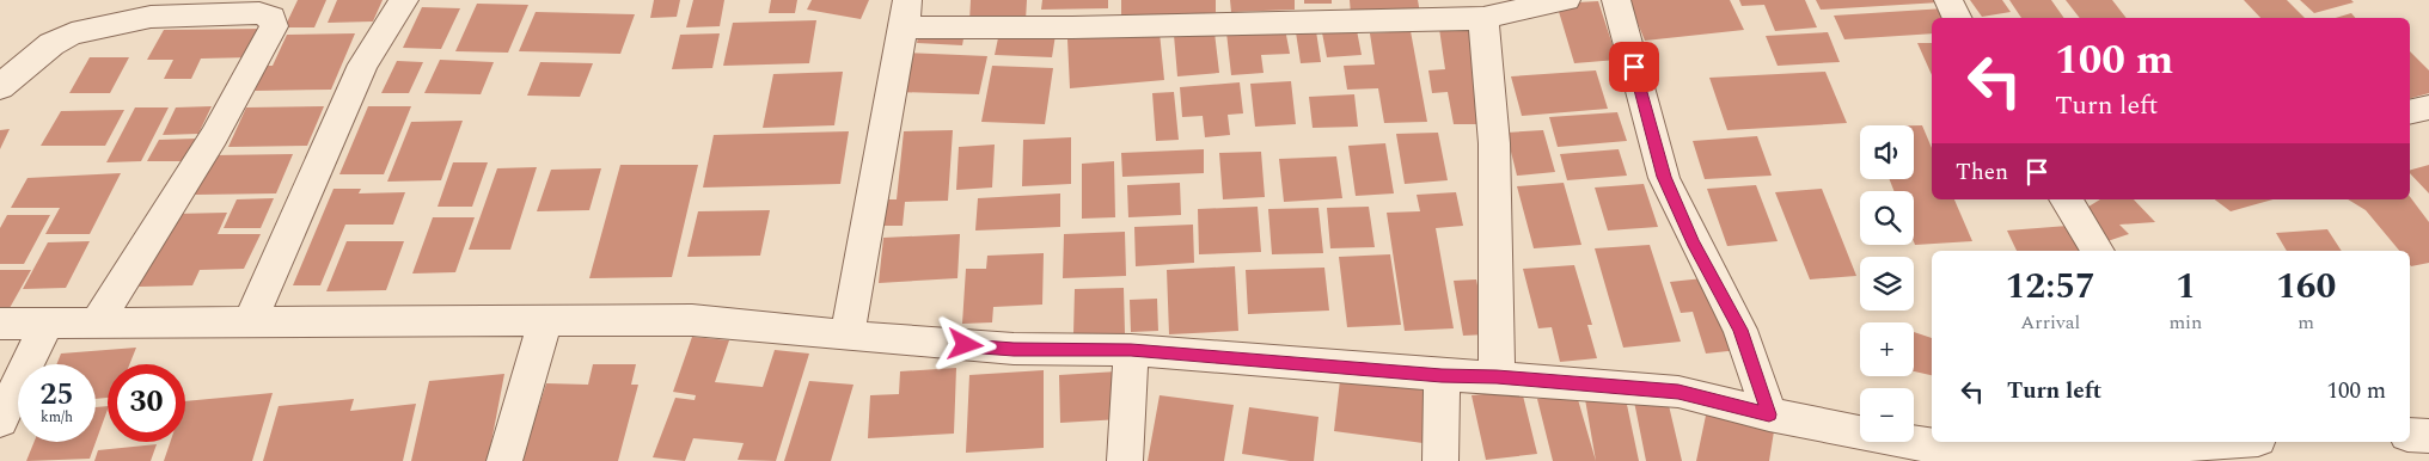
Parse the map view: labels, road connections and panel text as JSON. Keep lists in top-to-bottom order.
{
  "page": {
    "turn": ["100 m", "Turn left"],
    "map_buttons": ["+", "−"],
    "then": "Then",
    "eta": [
      "12:57",
      "Arrival",
      "1",
      "min",
      "160",
      "m"
    ],
    "list": [
      {
        "name": "Turn left",
        "value": "100 m"
      }
    ],
    "speed": "25 km/h",
    "limit": "30"
  }
}
